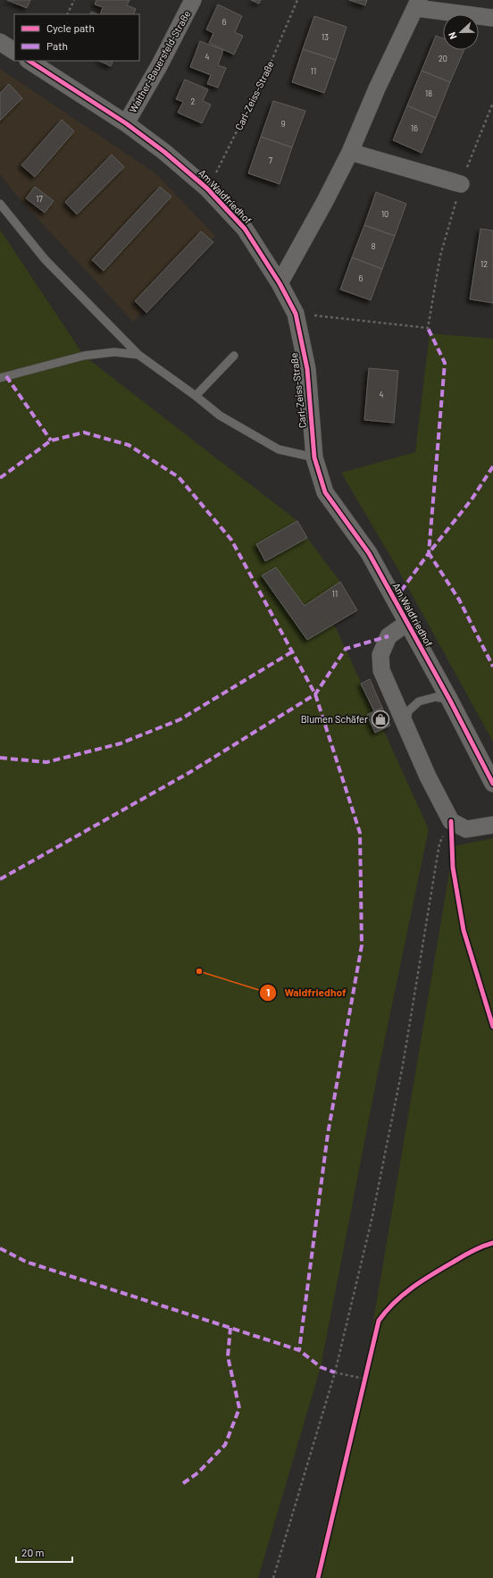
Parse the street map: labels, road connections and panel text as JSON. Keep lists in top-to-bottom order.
{
  "streets": {
    "street": ["Walther-Bauersfeld-Straße", "Carl-Zeiss-Straße", "Am Waldfriedhof"]
  },
  "crossings": [
    ["Walther-Bauersfeld-Straße", "Am Waldfriedhof"],
    ["Carl-Zeiss-Straße", "Am Waldfriedhof"]
  ],
  "places": {
    "shop": ["Blumen Schäfer"],
    "other": ["Waldfriedhof"]
  },
  "house_numbers": [
    "6",
    "13",
    "4",
    "20",
    "11",
    "18",
    "2",
    "9",
    "16",
    "7",
    "17",
    "10",
    "8",
    "12",
    "6",
    "4",
    "11"
  ],
  "legend": ["Cycle path", "Path"],
  "scale_bar": "20 m",
  "north": "left"
}
